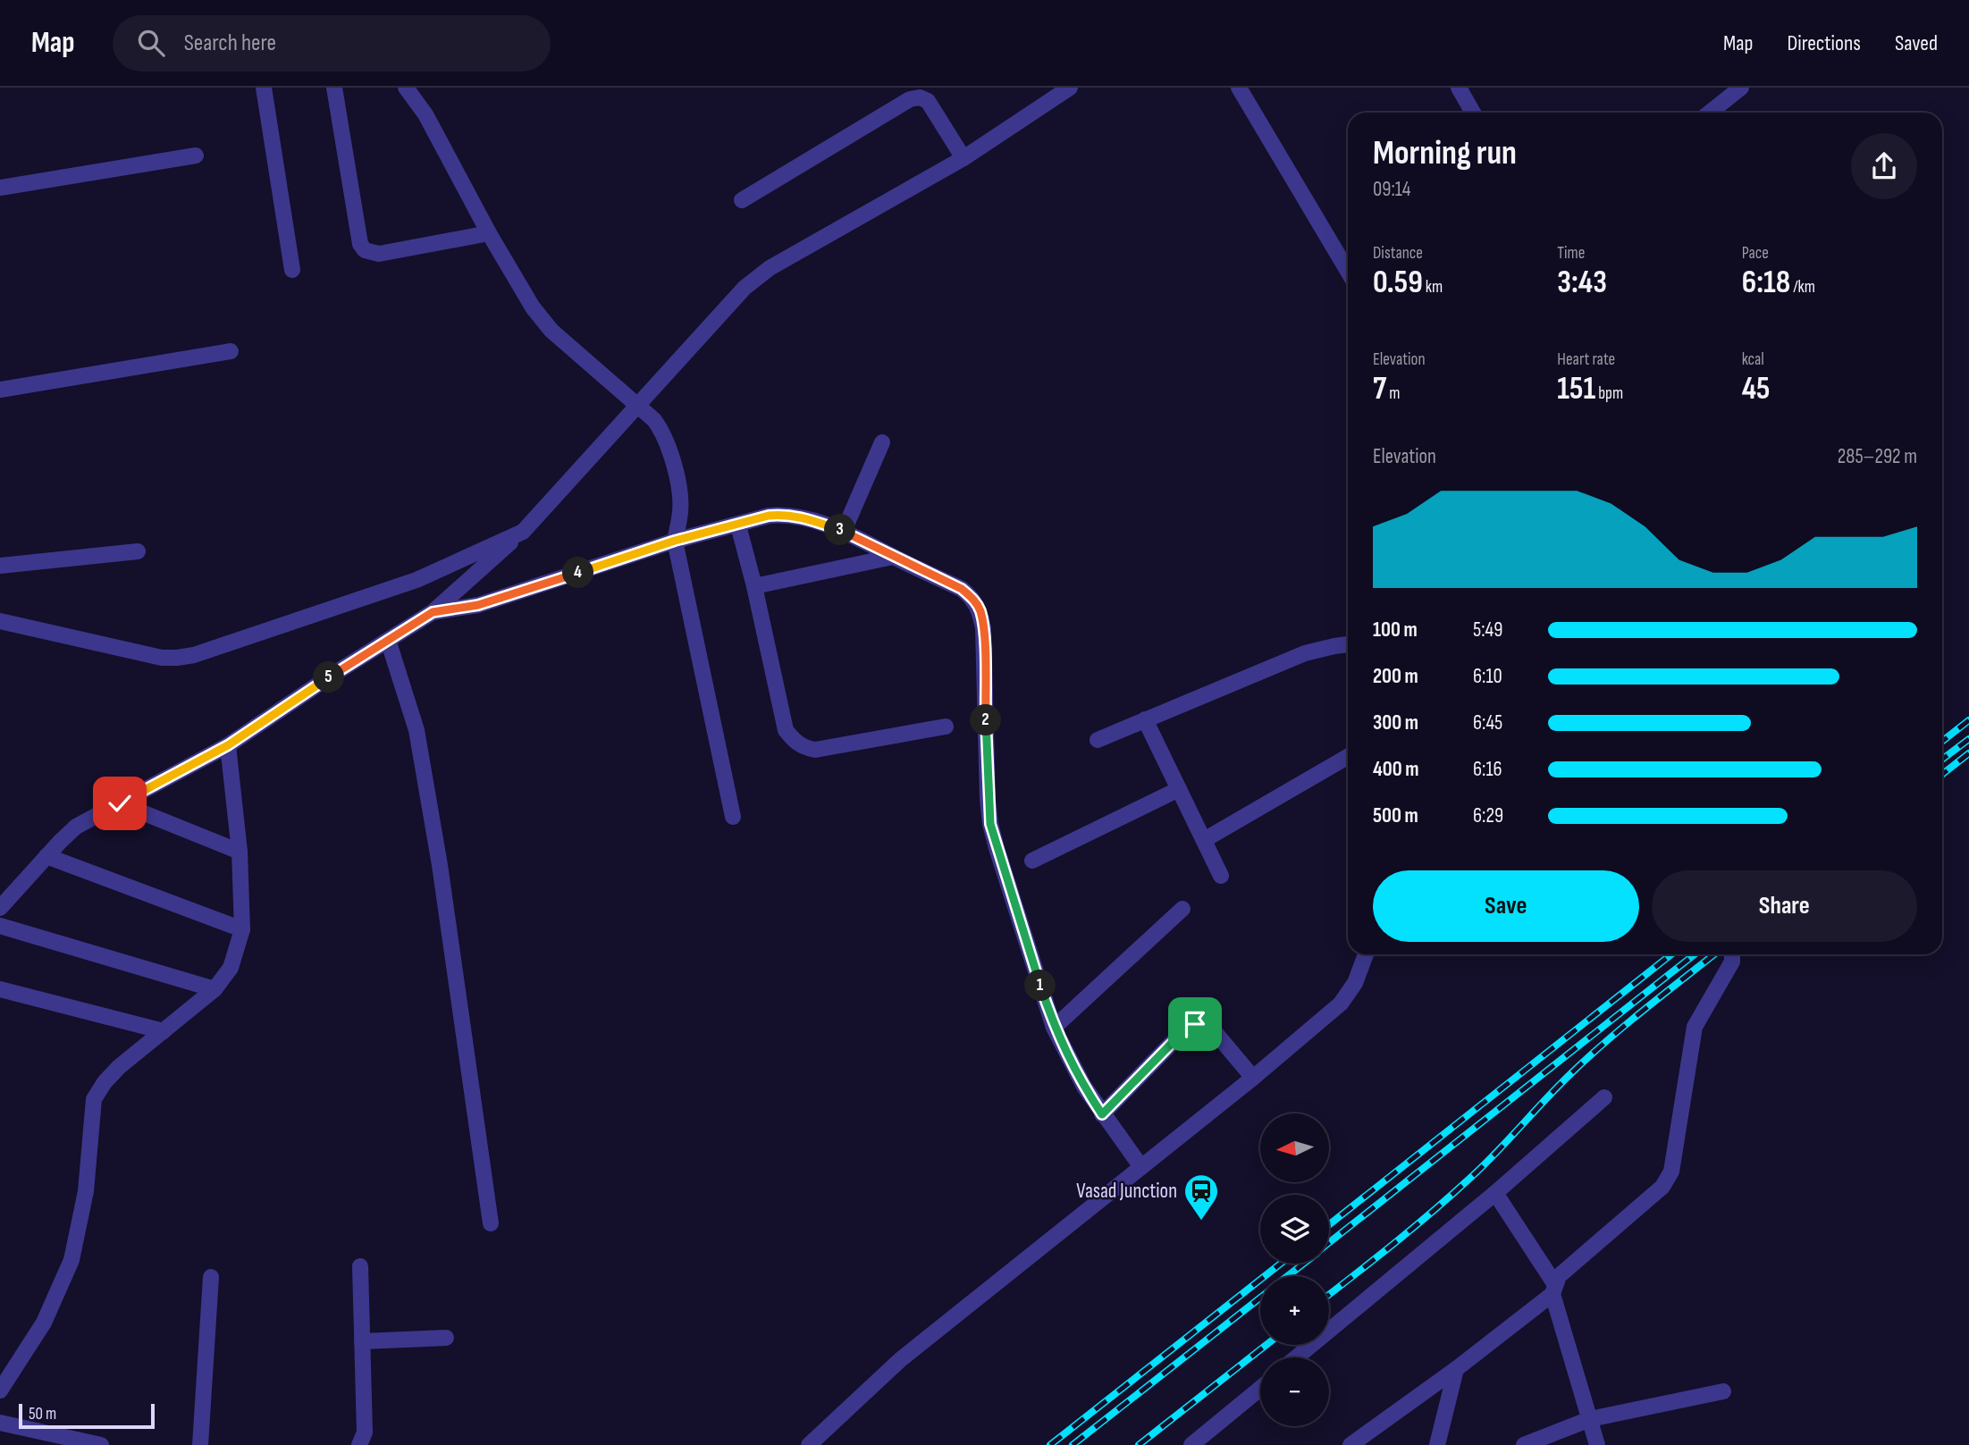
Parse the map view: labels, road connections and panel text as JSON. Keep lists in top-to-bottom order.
{
  "places": {
    "station": ["Vasad Junction"]
  },
  "scale_bar": "50 m",
  "north": "left",
  "page": {
    "header": "Map",
    "search": "Search here",
    "nav": ["Map", "Directions", "Saved"],
    "heading": ["Morning run", "09:14"],
    "stats": [
      ["Distance", "0.59 km"],
      ["Time", "3:43"],
      ["Pace", "6:18 /km"],
      ["Elevation", "7 m"],
      ["Heart rate", "151 bpm"],
      ["kcal", "45"]
    ],
    "chart": ["Elevation", "285–292 m"],
    "pins": [
      "3",
      "4",
      "5",
      "2",
      "1"
    ],
    "list": [
      {
        "name": "100 m",
        "note": "5:49"
      },
      {
        "name": "200 m",
        "note": "6:10"
      },
      {
        "name": "300 m",
        "note": "6:45"
      },
      {
        "name": "400 m",
        "note": "6:16"
      },
      {
        "name": "500 m",
        "note": "6:29"
      }
    ],
    "buttons": ["Save", "Share"],
    "map_buttons": ["+", "−"],
    "scale": "50 m"
  }
}
